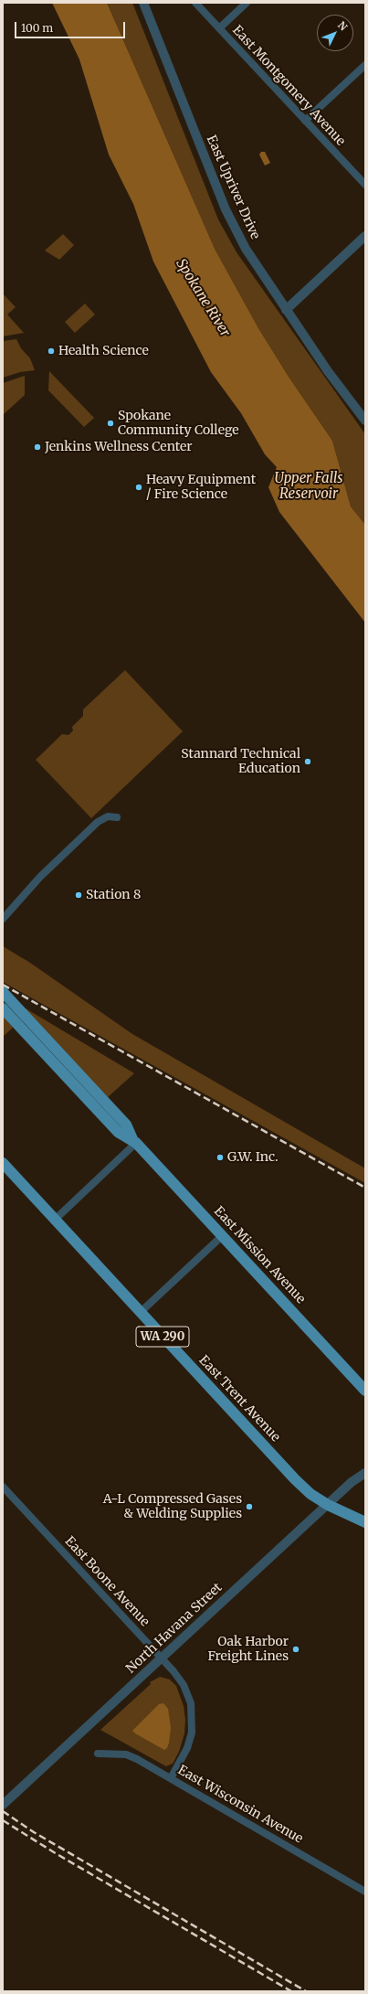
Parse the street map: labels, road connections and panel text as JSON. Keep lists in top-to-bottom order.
{
  "streets": {
    "main road": ["East Mission Avenue", "WA 290", "East Trent Avenue"],
    "street": [
      "East Montgomery Avenue",
      "East Upriver Drive",
      "East Boone Avenue",
      "North Havana Street",
      "East Wisconsin Avenue"
    ]
  },
  "crossings": [
    ["East Trent Avenue", "North Havana Street"],
    ["East Boone Avenue", "North Havana Street"],
    ["East Boone Avenue", "East Wisconsin Avenue"]
  ],
  "water": ["Spokane River", "Upper Falls Reservoir"],
  "places": [
    "Health Science",
    "Spokane Community College",
    "Jenkins Wellness Center",
    "Heavy Equipment / Fire Science",
    "Stannard Technical Education",
    "Station 8",
    "G.W. Inc.",
    "A-L Compressed Gases & Welding Supplies",
    "Oak Harbor Freight Lines"
  ],
  "scale_bar": "100 m",
  "north": "top right"
}
